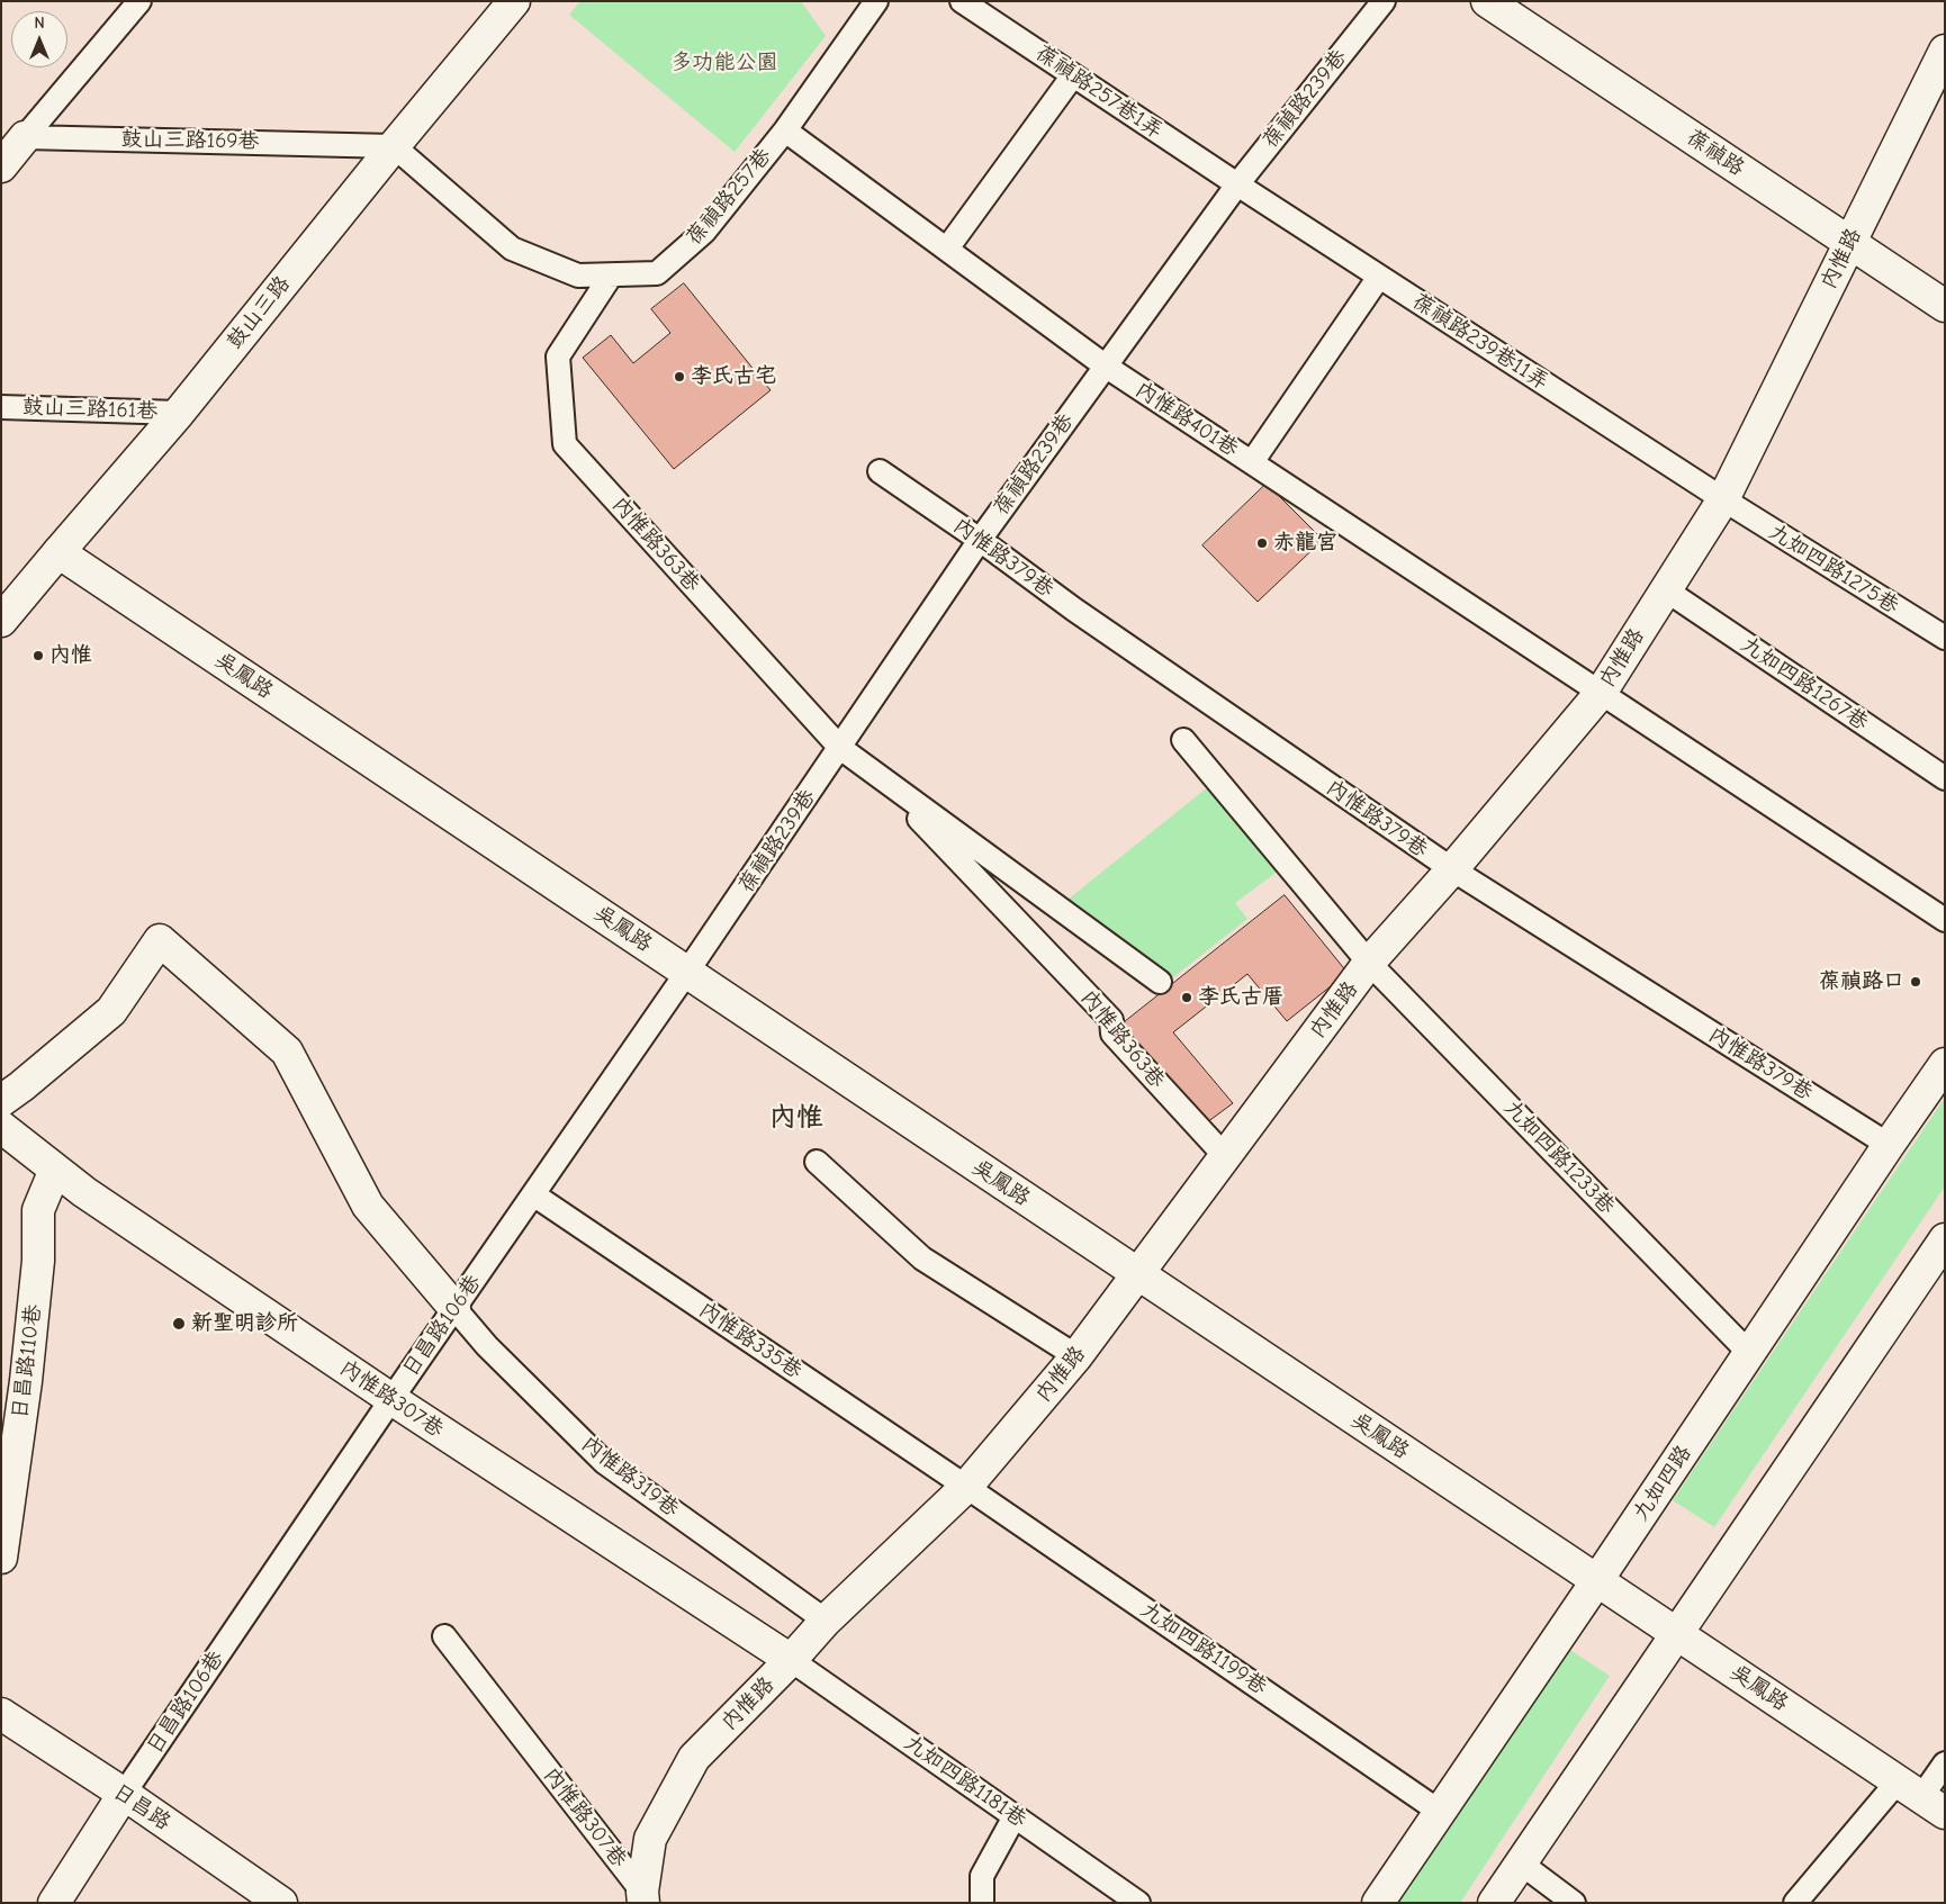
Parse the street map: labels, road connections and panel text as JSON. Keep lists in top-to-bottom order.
{
  "streets": {
    "street": [
      "葆禎路",
      "內惟路",
      "鼓山三路",
      "吳鳳路",
      "日昌路110巷",
      "內惟路307巷",
      "九如四路",
      "日昌路"
    ],
    "lane": [
      "葆禎路257巷1弄",
      "葆禎路239巷",
      "鼓山三路169巷",
      "葆禎路257巷",
      "葆禎路239巷11弄",
      "鼓山三路161巷",
      "內惟路401巷",
      "內惟路363巷",
      "內惟路379巷",
      "九如四路1275巷",
      "九如四路1267巷",
      "九如四路1233巷",
      "日昌路106巷",
      "內惟路335巷",
      "內惟路319巷",
      "九如四路1199巷",
      "九如四路1181巷"
    ]
  },
  "crossings": [
    ["葆禎路257巷1弄", "葆禎路239巷"],
    ["葆禎路257巷1弄", "葆禎路239巷11弄"],
    ["葆禎路239巷", "葆禎路239巷11弄"],
    ["葆禎路239巷", "內惟路401巷"],
    ["葆禎路239巷", "內惟路363巷"],
    ["葆禎路239巷", "內惟路379巷"],
    ["葆禎路239巷", "吳鳳路"],
    ["葆禎路239巷", "日昌路106巷"],
    ["鼓山三路169巷", "葆禎路257巷"],
    ["鼓山三路169巷", "鼓山三路"],
    ["葆禎路", "內惟路"],
    ["葆禎路257巷", "鼓山三路"],
    ["葆禎路257巷", "內惟路401巷"],
    ["葆禎路257巷", "內惟路363巷"],
    ["內惟路", "葆禎路239巷11弄"],
    ["內惟路", "內惟路401巷"],
    ["內惟路", "內惟路363巷"],
    ["內惟路", "內惟路379巷"],
    ["內惟路", "九如四路1275巷"],
    ["內惟路", "吳鳳路"],
    ["內惟路", "九如四路1267巷"],
    ["內惟路", "九如四路1233巷"],
    ["內惟路", "內惟路335巷"],
    ["內惟路", "內惟路307巷"],
    ["內惟路", "內惟路319巷"],
    ["內惟路", "九如四路1199巷"],
    ["內惟路", "九如四路1181巷"],
    ["鼓山三路", "鼓山三路161巷"],
    ["鼓山三路", "吳鳳路"],
    ["葆禎路239巷11弄", "九如四路1275巷"],
    ["內惟路379巷", "九如四路"],
    ["吳鳳路", "日昌路106巷"],
    ["吳鳳路", "九如四路"],
    ["九如四路1233巷", "九如四路"],
    ["日昌路106巷", "內惟路335巷"],
    ["日昌路106巷", "內惟路307巷"],
    ["日昌路106巷", "內惟路319巷"],
    ["日昌路106巷", "日昌路"],
    ["內惟路335巷", "九如四路1199巷"],
    ["日昌路110巷", "內惟路307巷"],
    ["內惟路307巷", "九如四路1181巷"],
    ["九如四路", "九如四路1199巷"]
  ],
  "districts": ["内惟"],
  "parks": ["多功能公園"],
  "places": [
    "李氏古宅",
    "赤龍宮",
    "內惟",
    "葆禎路口",
    "李氏古厝",
    "新聖明診所"
  ],
  "north": "top"
}
